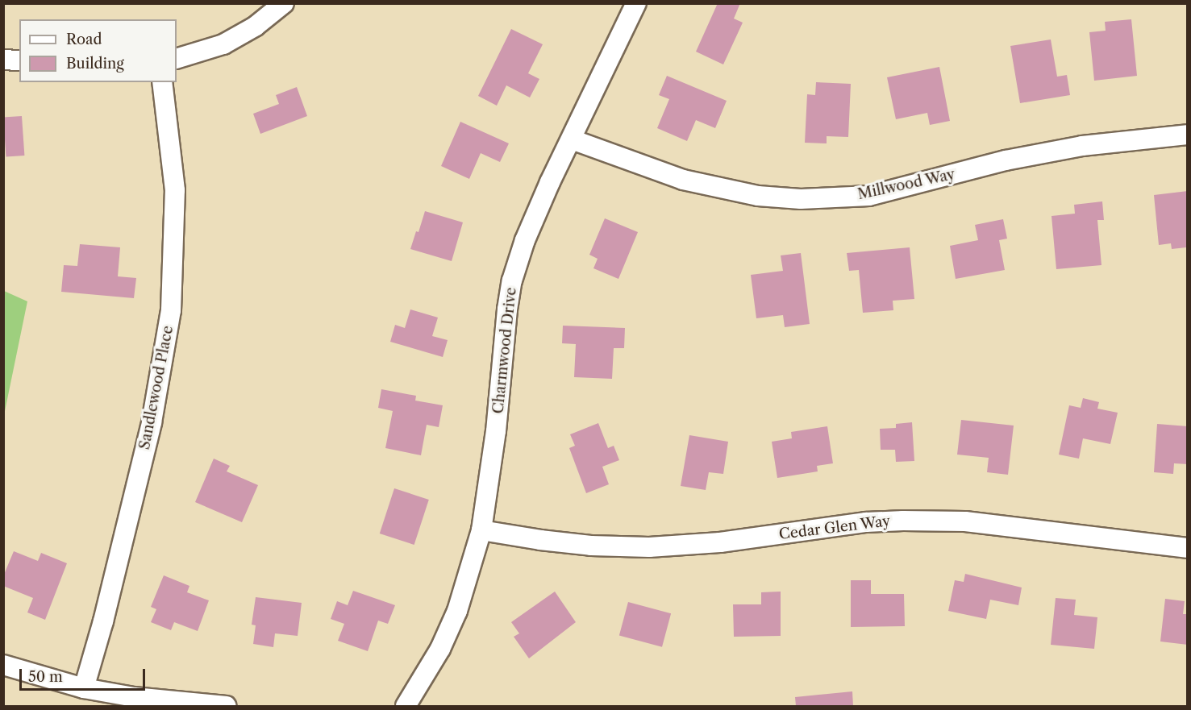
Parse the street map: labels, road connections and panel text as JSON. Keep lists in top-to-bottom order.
{
  "streets": {
    "street": [
      "Millwood Way",
      "Charmwood Drive",
      "Sandlewood Place",
      "Cedar Glen Way"
    ]
  },
  "crossings": [
    ["Millwood Way", "Charmwood Drive"],
    ["Charmwood Drive", "Cedar Glen Way"]
  ],
  "legend": ["Road", "Building"],
  "scale_bar": "50 m"
}
